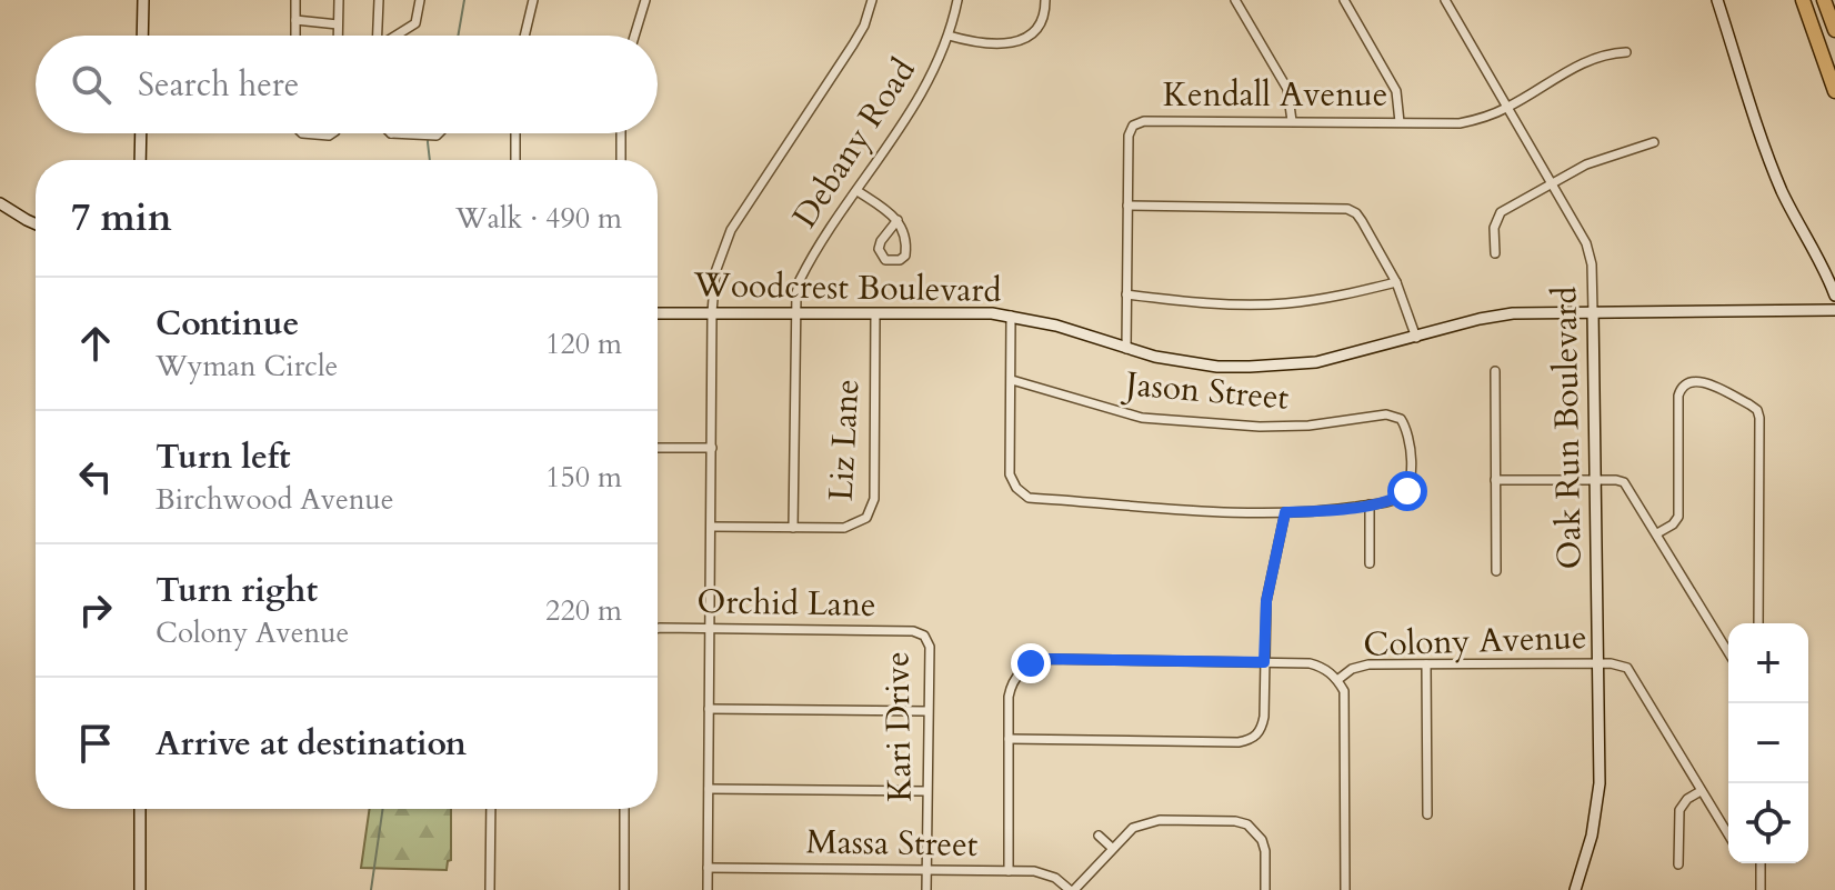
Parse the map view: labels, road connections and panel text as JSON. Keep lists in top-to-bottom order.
{
  "streets": {
    "street": [
      "Kendall Avenue",
      "Debany Road",
      "Woodcrest Boulevard",
      "Jason Street",
      "Oak Run Boulevard",
      "Liz Lane",
      "Orchid Lane",
      "Colony Avenue",
      "Kari Drive",
      "Massa Street"
    ]
  },
  "crossings": [
    ["Kendall Avenue", "Woodcrest Boulevard"],
    ["Kendall Avenue", "Oak Run Boulevard"],
    ["Debany Road", "Woodcrest Boulevard"],
    ["Debany Road", "Liz Lane"],
    ["Woodcrest Boulevard", "Oak Run Boulevard"],
    ["Woodcrest Boulevard", "Liz Lane"],
    ["Oak Run Boulevard", "Colony Avenue"],
    ["Orchid Lane", "Kari Drive"],
    ["Kari Drive", "Massa Street"]
  ],
  "page": {
    "search": "Search here",
    "heading": ["7 min", "Walk · 490 m"],
    "list": [
      ["Continue", "Wyman Circle", "120 m"],
      ["Turn left", "Birchwood Avenue", "150 m"],
      ["Turn right", "Colony Avenue", "220 m"],
      "Arrive at destination"
    ],
    "map_buttons": ["+", "−"]
  }
}
